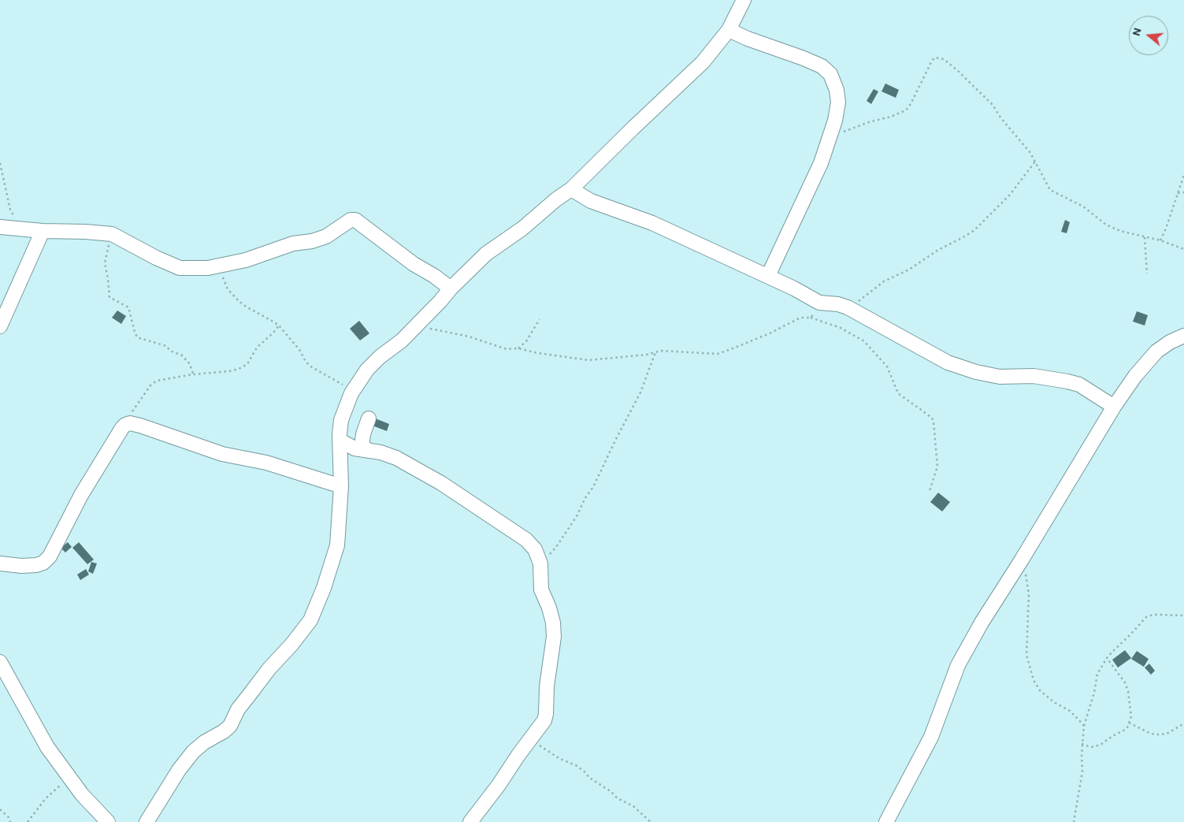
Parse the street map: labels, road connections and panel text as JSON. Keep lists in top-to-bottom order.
{
  "north": "left"
}
